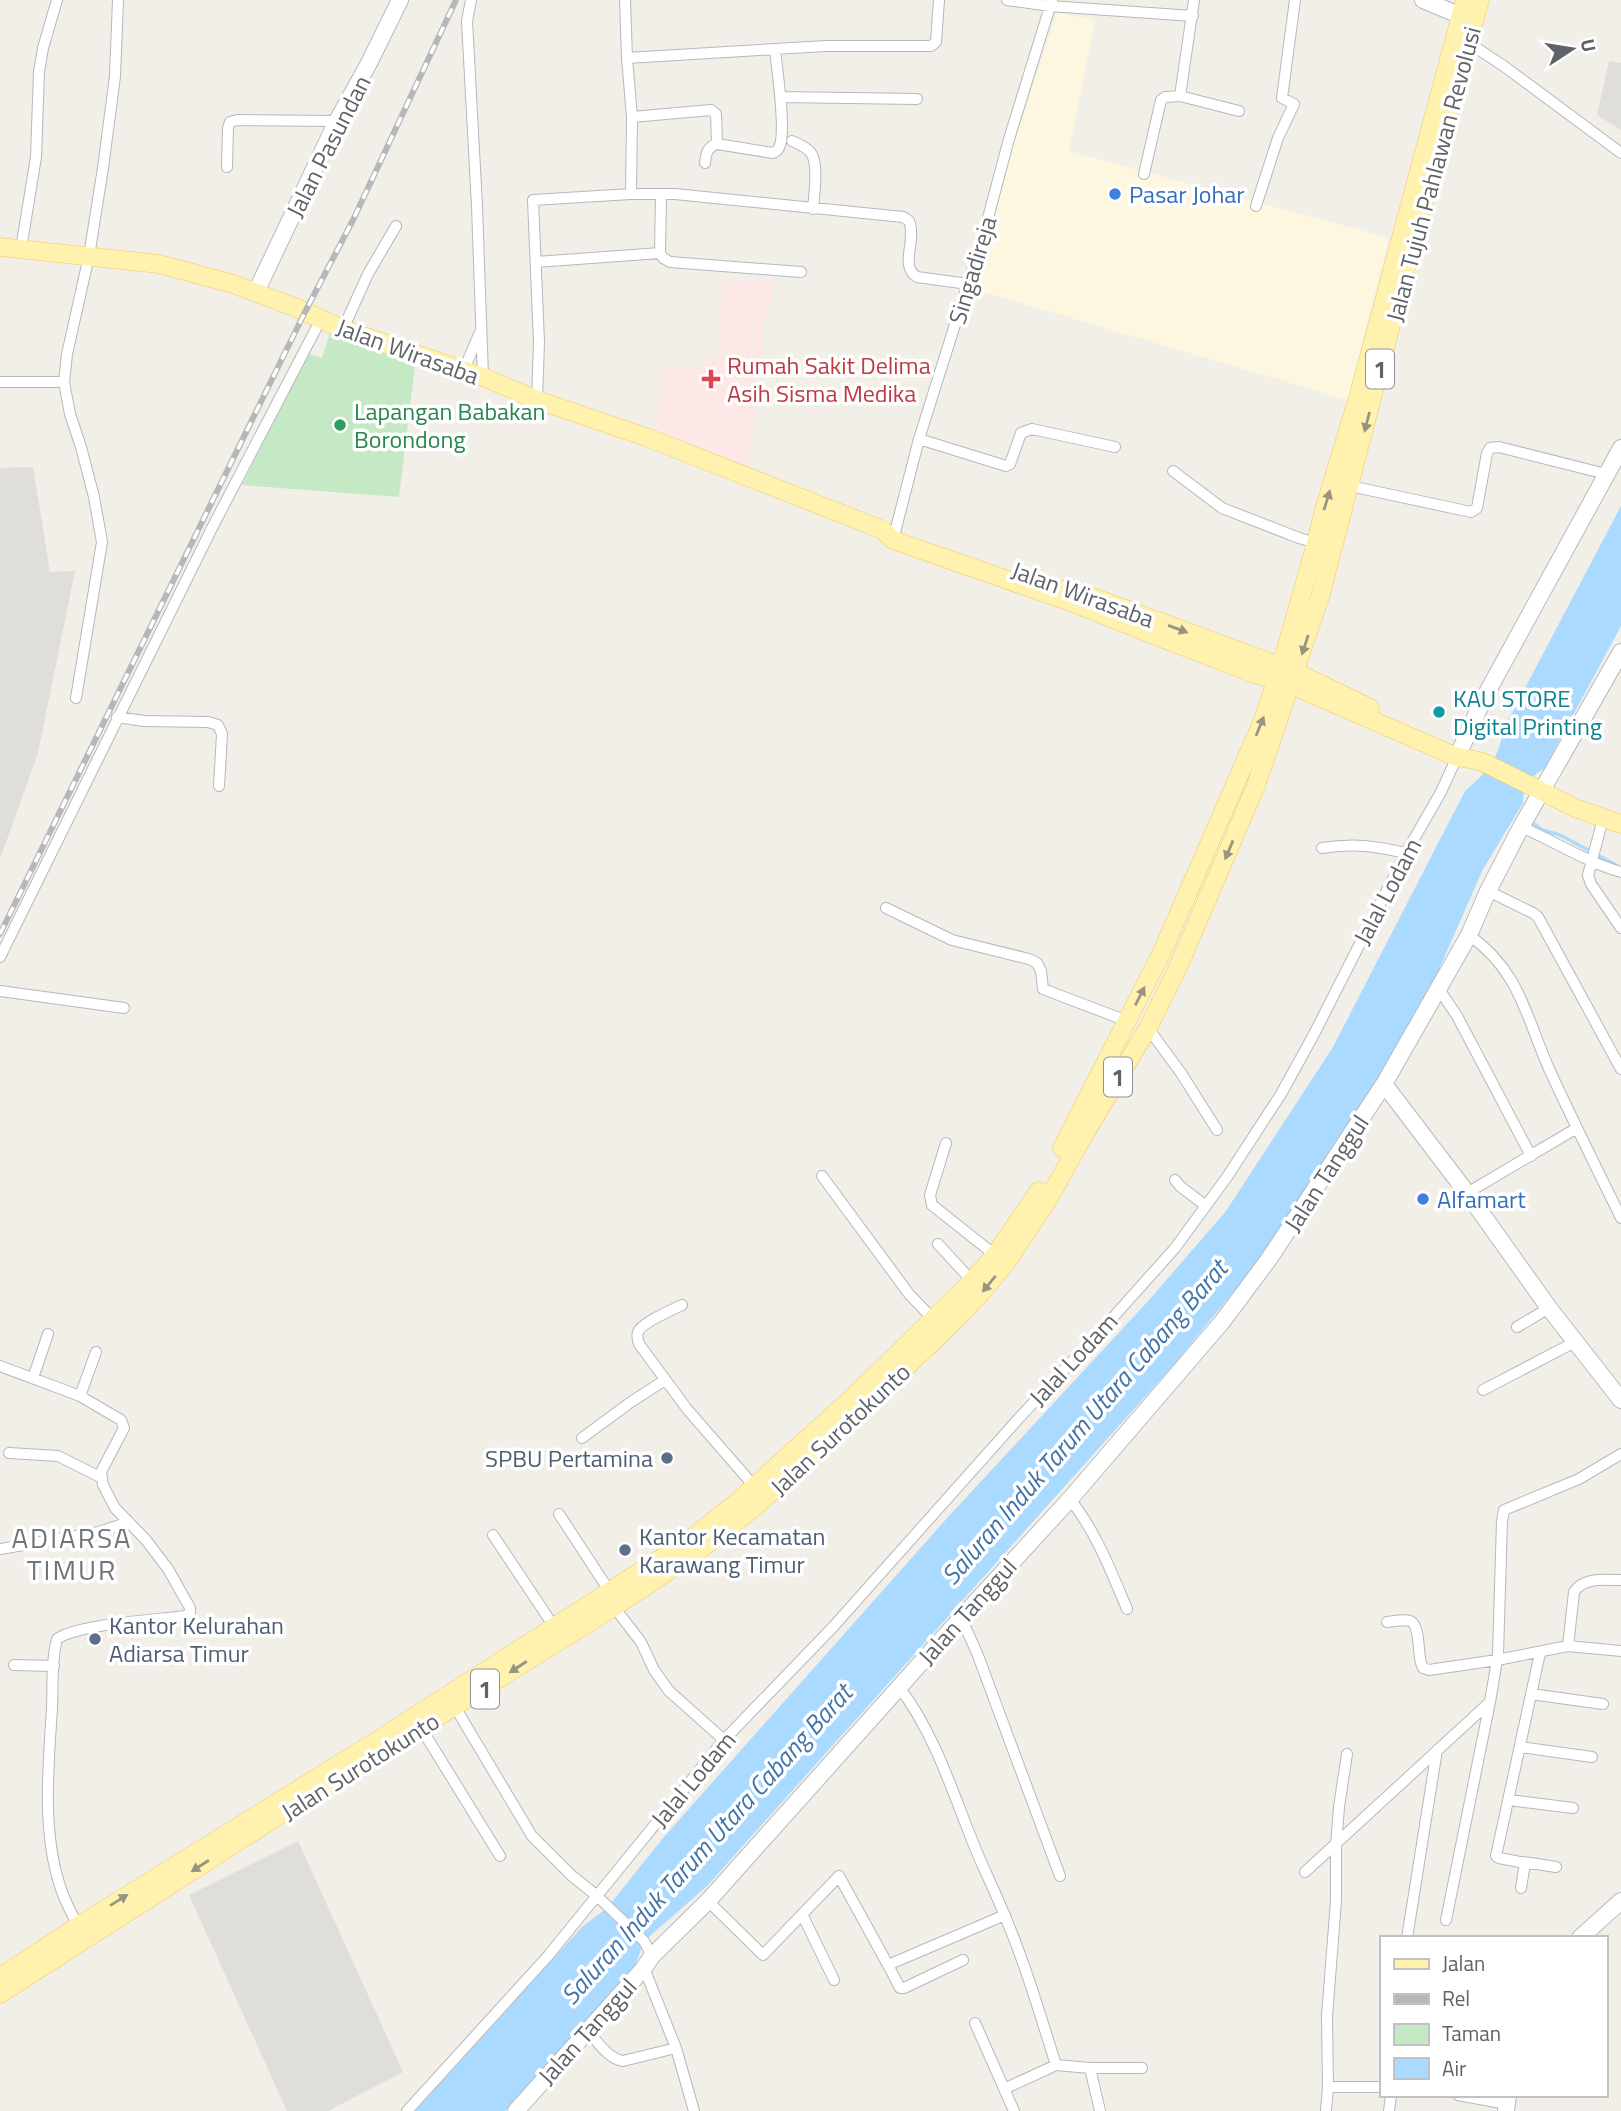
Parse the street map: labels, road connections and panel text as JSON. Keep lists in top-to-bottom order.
{
  "streets": {
    "main road": [
      "Jalan Tujuh Pahlawan Revolusi",
      "Jalan Wirasaba",
      "1",
      "Jalan Surotokunto"
    ],
    "street": [
      "Jalan Pasundan",
      "Singadireja",
      "Jalal Lodam",
      "Jalan Tanggul"
    ]
  },
  "crossings": [
    ["Jalan Pasundan", "Jalan Wirasaba"],
    ["Jalan Tujuh Pahlawan Revolusi", "Jalan Wirasaba"],
    ["Jalan Tujuh Pahlawan Revolusi", "1"],
    ["Singadireja", "Jalan Wirasaba"],
    ["Jalan Wirasaba", "1"],
    ["Jalan Wirasaba", "Jalal Lodam"],
    ["Jalan Wirasaba", "Jalan Tanggul"],
    ["1", "Jalan Surotokunto"]
  ],
  "districts": ["ADIARSA TIMUR"],
  "water": ["Saluran Induk Tarum Utara Cabang Barat"],
  "places": {
    "other": [
      "Pasar Johar",
      "Lapangan Babakan Borondong",
      "KAU STORE Digital Printing",
      "Alfamart",
      "SPBU Pertamina",
      "Kantor Kecamatan Karawang Timur",
      "Kantor Kelurahan Adiarsa Timur"
    ],
    "health": ["Rumah Sakit Delima Asih Sisma Medika"]
  },
  "legend": [
    "Jalan",
    "Rel",
    "Taman",
    "Air"
  ],
  "north": "right"
}
